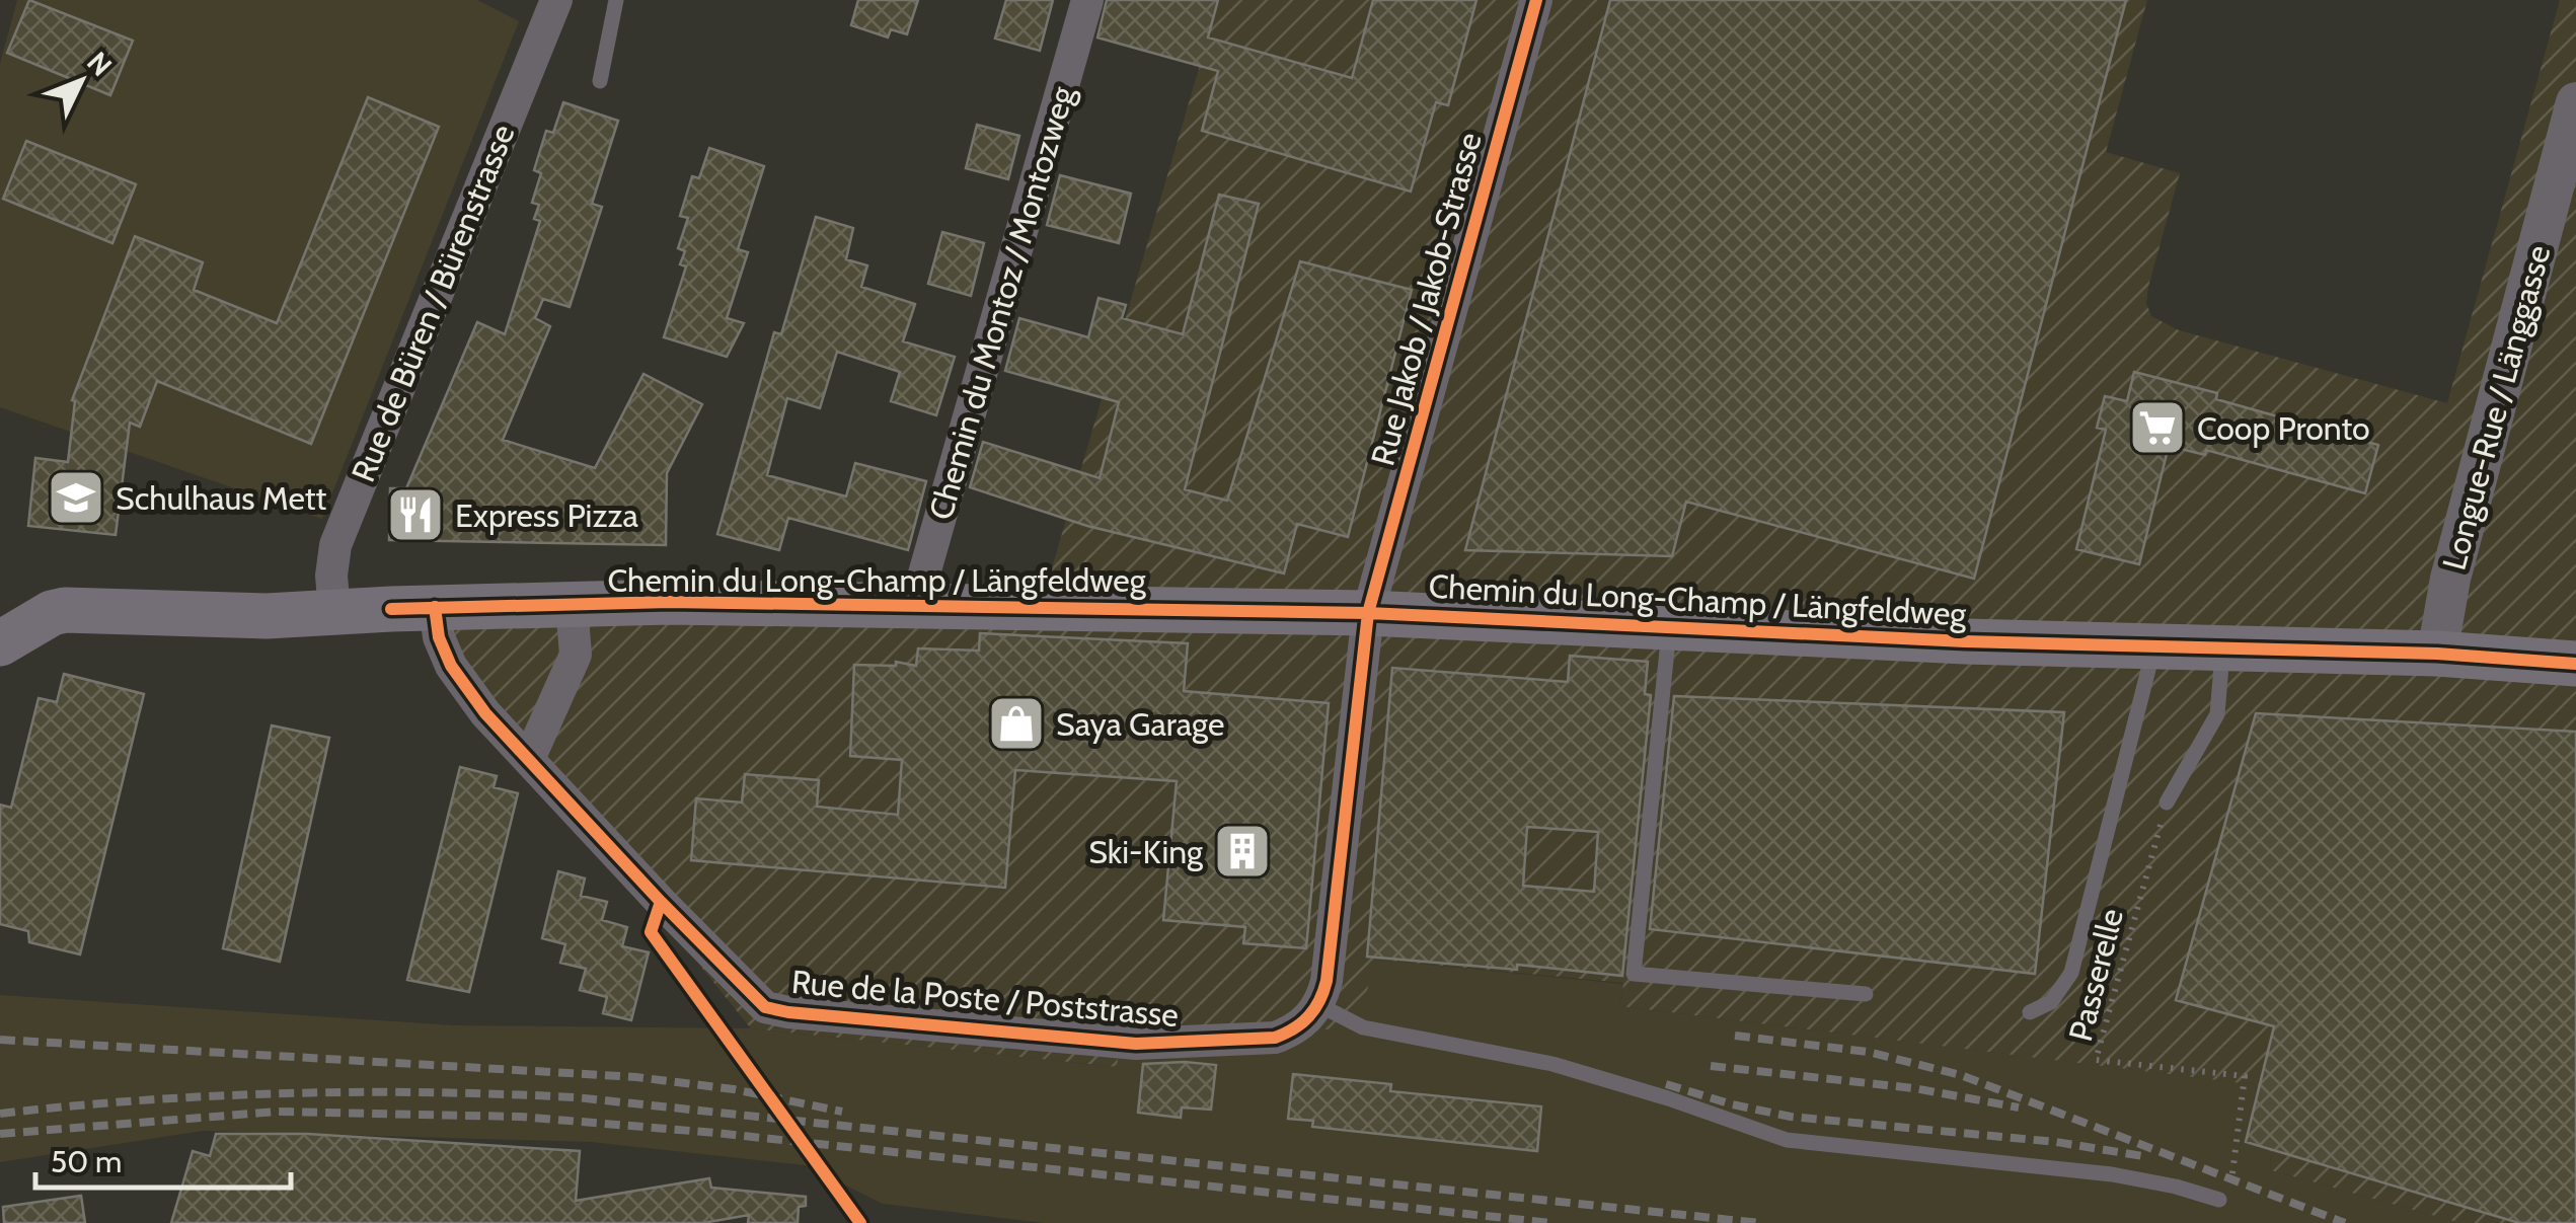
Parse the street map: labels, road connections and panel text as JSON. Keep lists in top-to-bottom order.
{
  "streets": {
    "main road": ["Chemin du Long-Champ / Längfeldweg"],
    "street": [
      "Rue Jakob / Jakob-Strasse",
      "Rue de Büren / Bürenstrasse",
      "Chemin du Montoz / Montozweg",
      "Longue-Rue / Länggasse",
      "Rue de la Poste / Poststrasse"
    ],
    "path": ["Passerelle"]
  },
  "crossings": [
    ["Rue Jakob / Jakob-Strasse", "Chemin du Long-Champ / Längfeldweg"],
    ["Rue de Büren / Bürenstrasse", "Chemin du Long-Champ / Längfeldweg"],
    ["Chemin du Montoz / Montozweg", "Chemin du Long-Champ / Längfeldweg"],
    ["Longue-Rue / Länggasse", "Chemin du Long-Champ / Längfeldweg"],
    ["Chemin du Long-Champ / Längfeldweg", "Rue de la Poste / Poststrasse"]
  ],
  "places": {
    "supermarket": ["Coop Pronto"],
    "school or university": ["Schulhaus Mett"],
    "restaurant": ["Express Pizza"],
    "shop": ["Saya Garage"],
    "building": ["Ski-King"]
  },
  "scale_bar": "50 m",
  "north": "top right"
}
